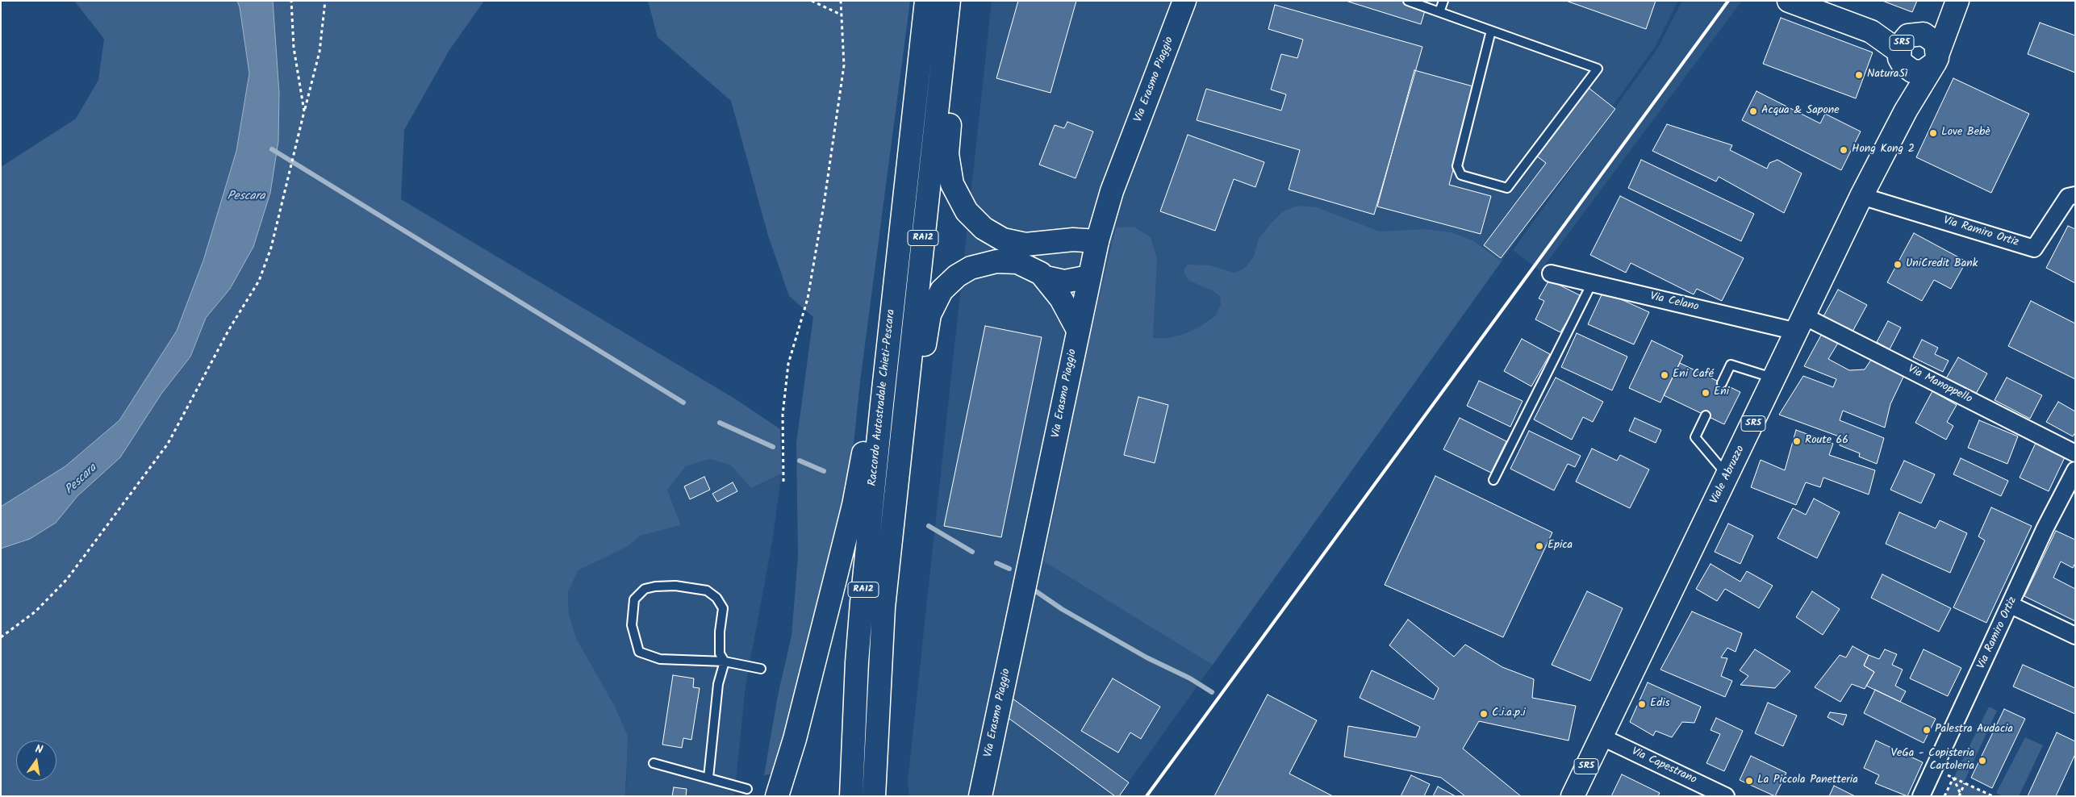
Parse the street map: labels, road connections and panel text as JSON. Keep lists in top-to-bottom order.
{
  "streets": {
    "main road": [
      "SR5",
      "Via Erasmo Piaggio",
      "RA12",
      "Raccordo Autostradale Chieti-Pescara",
      "Viale Abruzzo"
    ],
    "street": [
      "Via Ramiro Ortiz",
      "Via Celano",
      "Via Manoppello",
      "Via Capestrano"
    ]
  },
  "crossings": [
    ["SR5", "Viale Abruzzo"],
    ["Via Ramiro Ortiz", "Viale Abruzzo"],
    ["Via Celano", "Via Manoppello"],
    ["Via Celano", "Viale Abruzzo"],
    ["Via Manoppello", "Viale Abruzzo"],
    ["Viale Abruzzo", "Via Capestrano"]
  ],
  "water": ["Pescara"],
  "places": [
    "NaturaSì",
    "Acqua & Sapone",
    "Love Bebè",
    "Hong Kong 2",
    "UniCredit Bank",
    "Eni Café",
    "Eni",
    "Route 66",
    "Epica",
    "Edis",
    "C.i.a.p.i",
    "Palestra Audacia",
    "VeGa - Copisteria Cartoleria",
    "La Piccola Panetteria"
  ],
  "north": "top"
}
